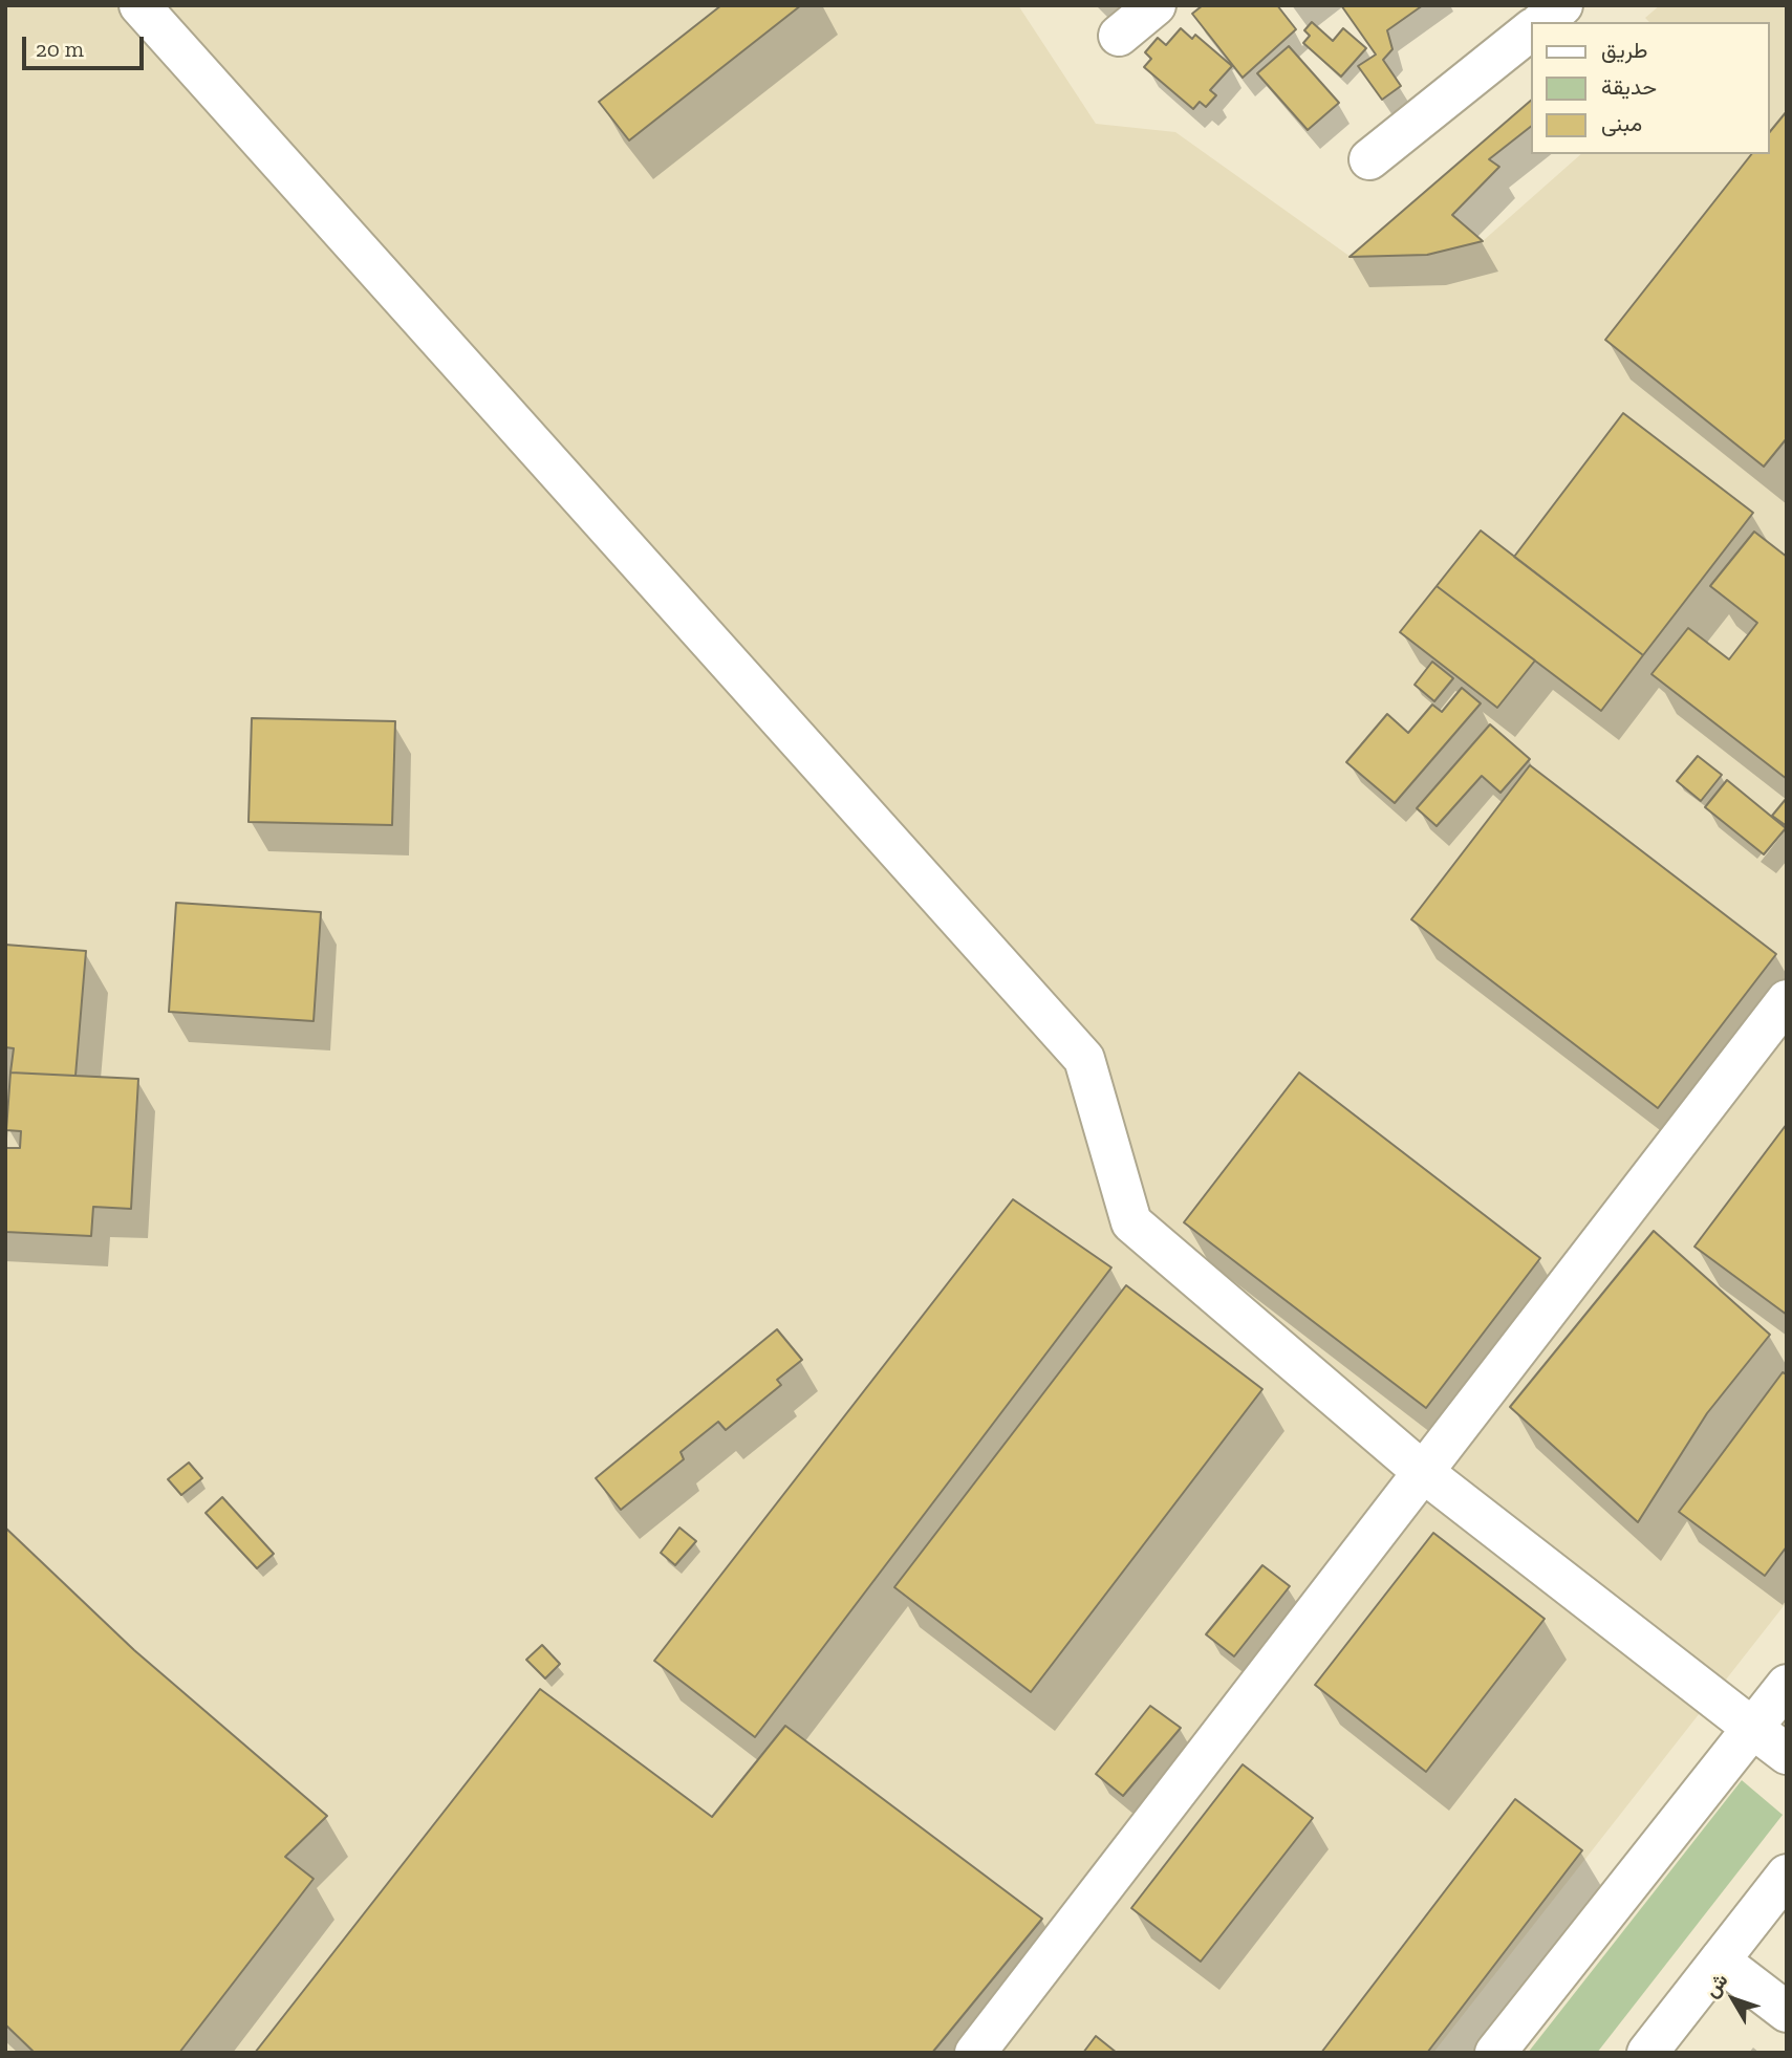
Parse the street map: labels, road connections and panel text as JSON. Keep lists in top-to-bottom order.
{
  "legend": ["طريق", "حديقة", "مبنى"],
  "scale_bar": "20 m",
  "north": "top left"
}
